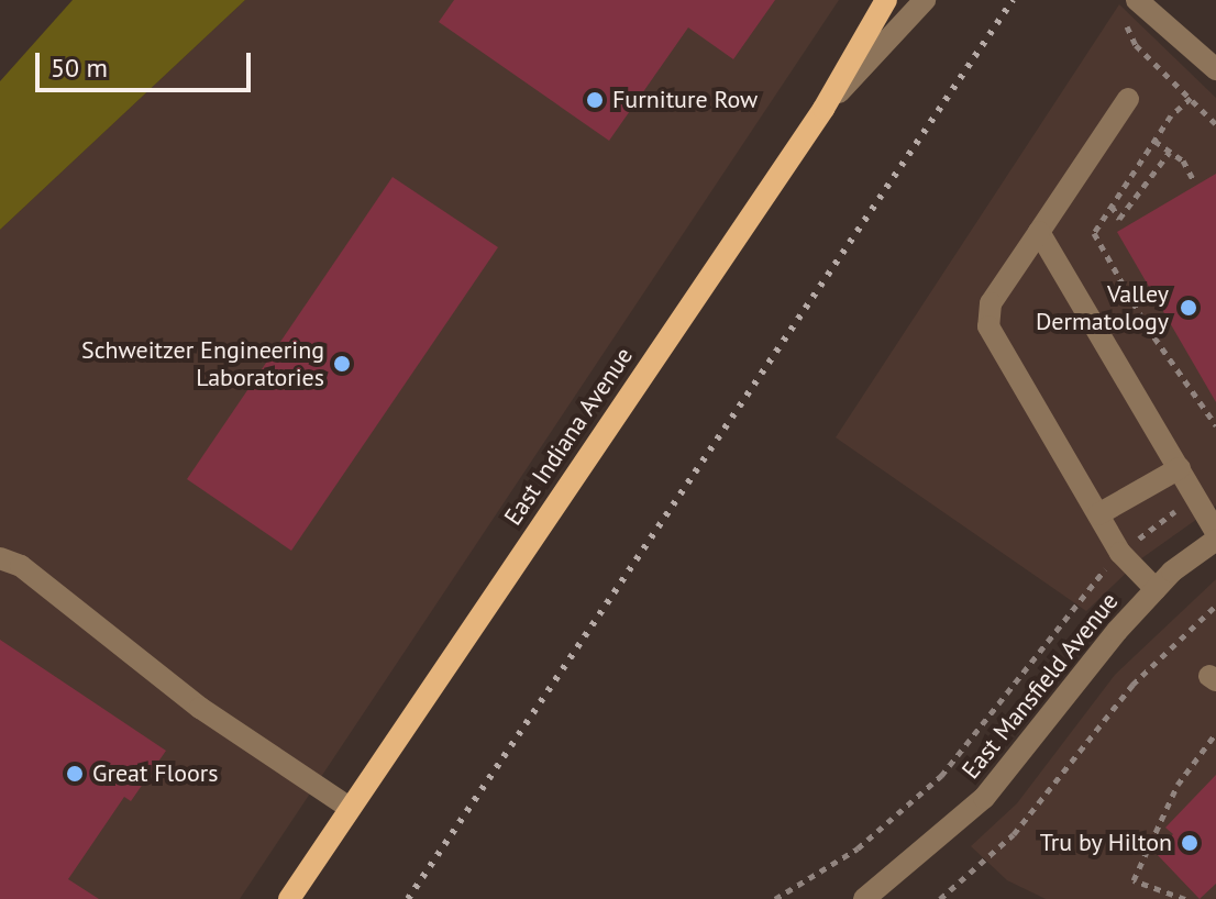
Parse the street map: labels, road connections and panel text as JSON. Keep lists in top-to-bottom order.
{
  "streets": {
    "main road": ["East Indiana Avenue"],
    "street": ["East Mansfield Avenue"]
  },
  "places": [
    "Furniture Row",
    "Valley Dermatology",
    "Schweitzer Engineering Laboratories",
    "Great Floors",
    "Tru by Hilton"
  ],
  "scale_bar": "50 m"
}
